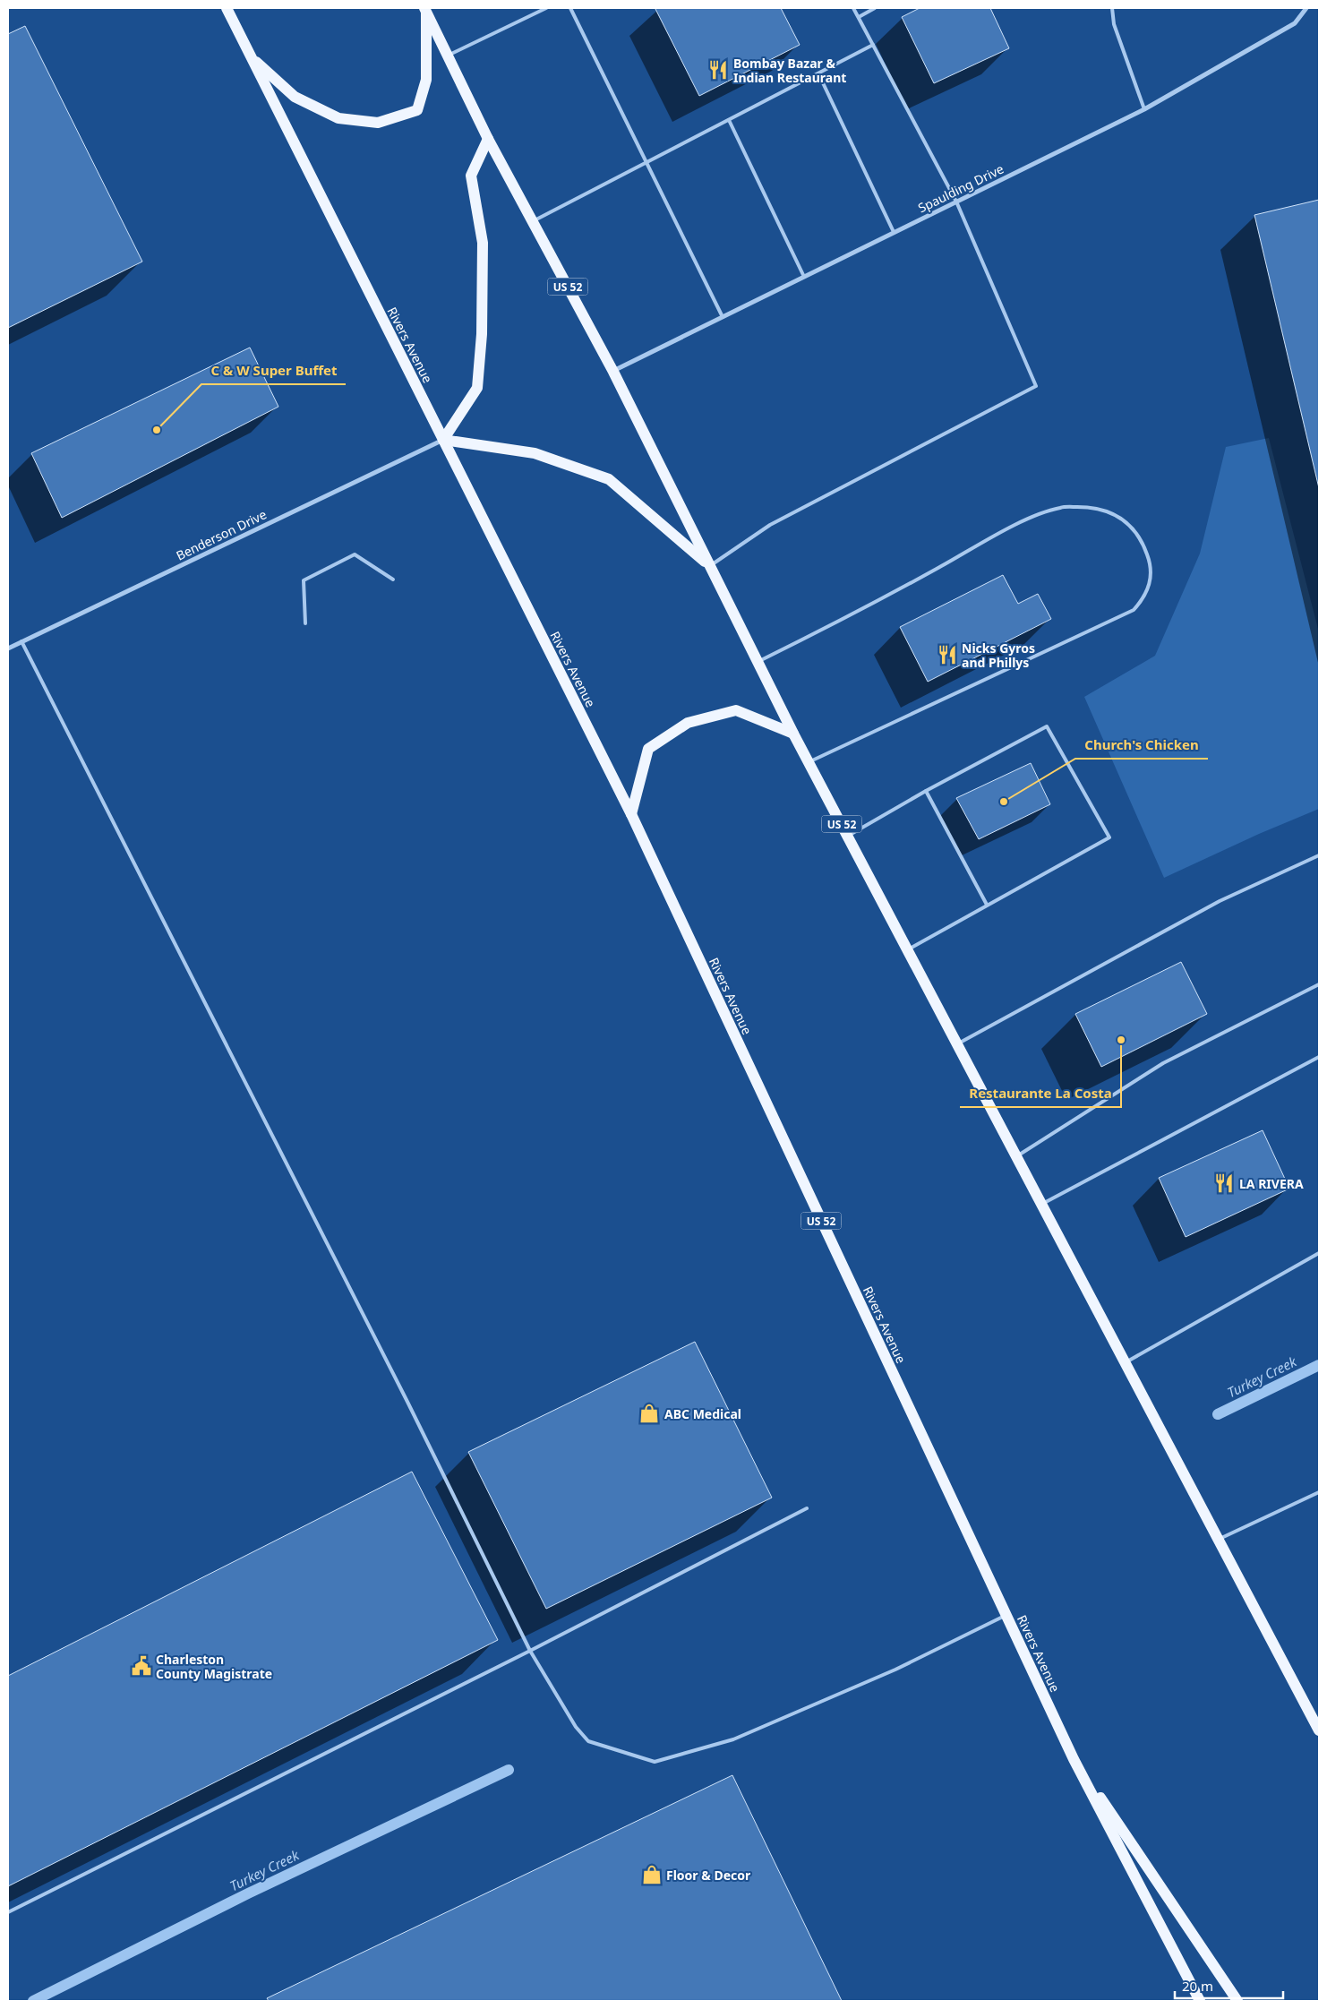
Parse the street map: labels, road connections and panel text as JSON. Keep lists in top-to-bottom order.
{
  "streets": {
    "main road": ["US 52", "Rivers Avenue"],
    "street": ["Spaulding Drive", "Benderson Drive"]
  },
  "crossings": [
    ["Spaulding Drive", "US 52"],
    ["Rivers Avenue", "Benderson Drive"]
  ],
  "water": ["Turkey Creek"],
  "places": {
    "restaurant": ["Bombay Bazar & Indian Restaurant", "Nicks Gyros and Phillys", "LA RIVERA"],
    "other": ["C & W Super Buffet", "Church's Chicken", "Restaurante La Costa"],
    "shop": ["ABC Medical", "Floor & Decor"],
    "public building": ["Charleston County Magistrate"]
  },
  "scale_bar": "20 m"
}
